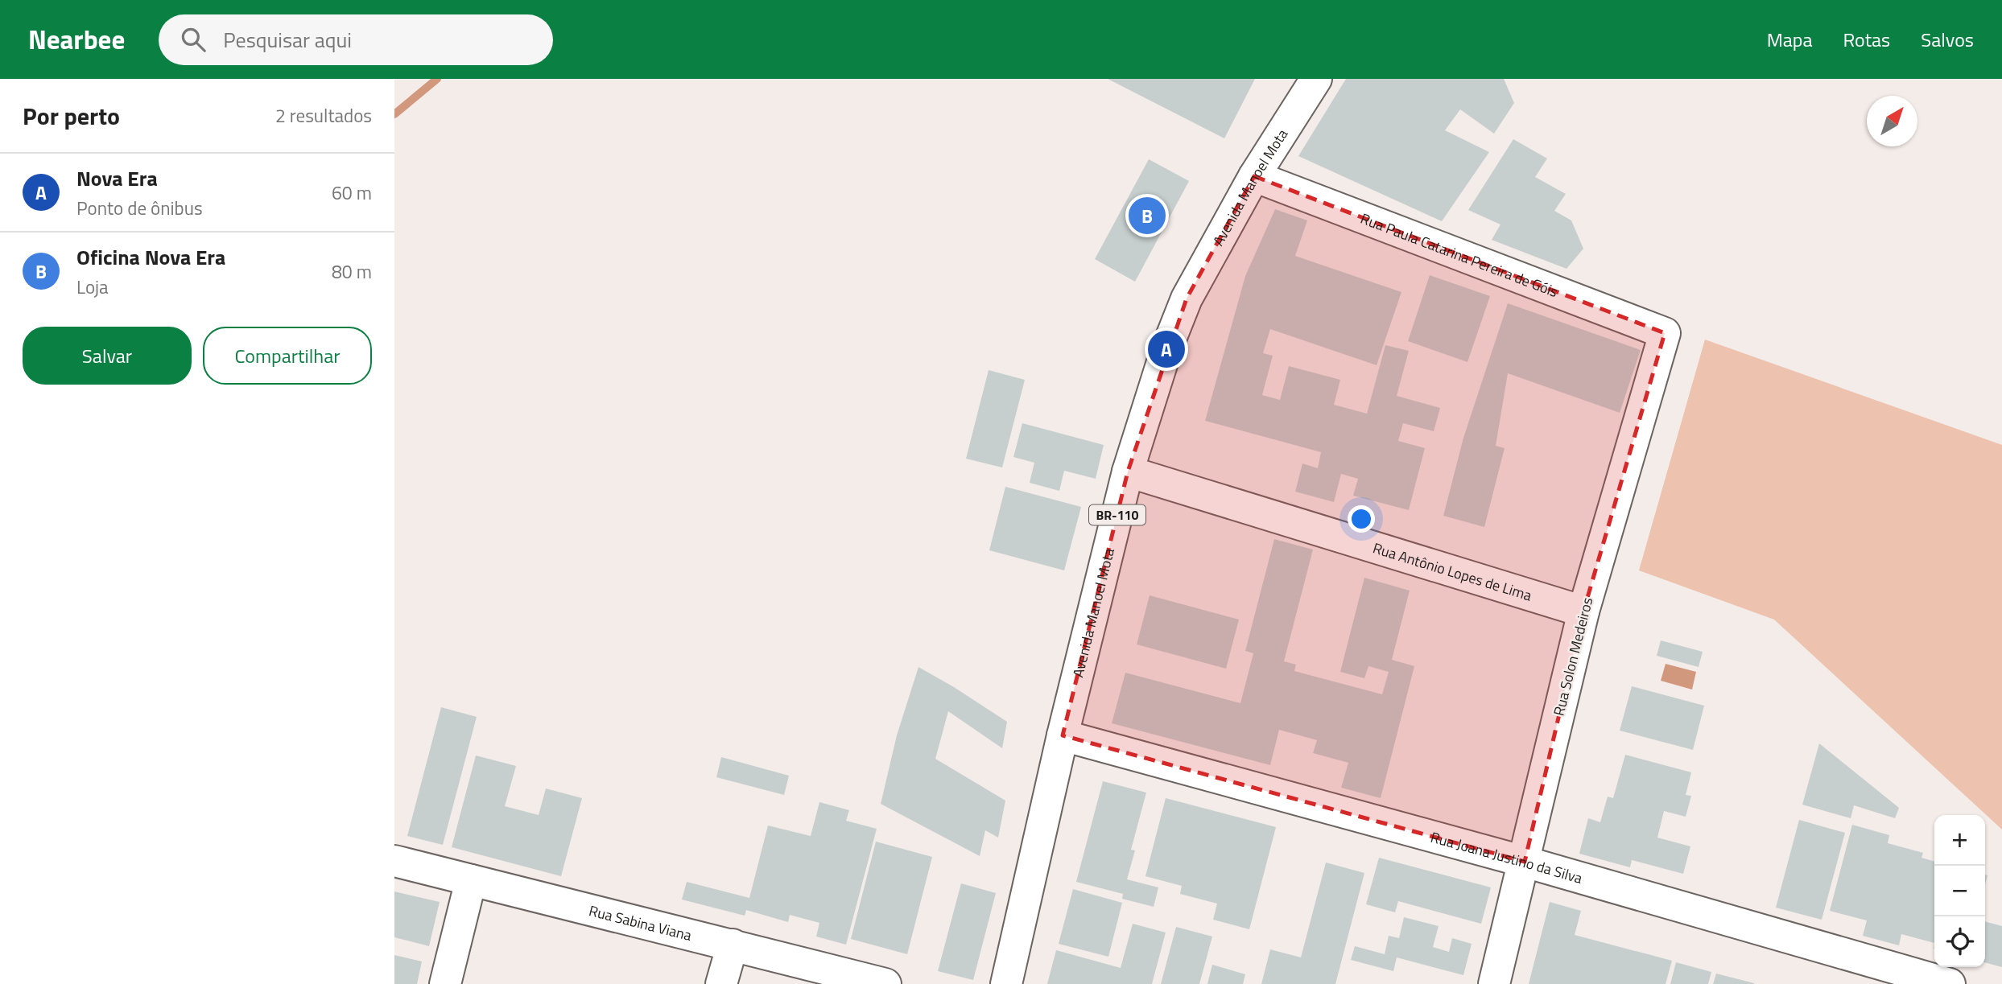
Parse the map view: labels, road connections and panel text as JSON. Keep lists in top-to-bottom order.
{
  "streets": {
    "street": [
      "Avenida Manoel Mota",
      "Rua Paula Catarina Pereira de Góis",
      "BR-110",
      "Rua Antônio Lopes de Lima",
      "Rua Solon Medeiros",
      "Rua Joana Justino da Silva",
      "Rua Sabina Viana"
    ]
  },
  "crossings": [
    ["Avenida Manoel Mota", "Rua Paula Catarina Pereira de Góis"],
    ["Avenida Manoel Mota", "Rua Antônio Lopes de Lima"],
    ["Avenida Manoel Mota", "Rua Joana Justino da Silva"],
    ["Rua Paula Catarina Pereira de Góis", "Rua Solon Medeiros"],
    ["Rua Antônio Lopes de Lima", "Rua Solon Medeiros"],
    ["Rua Solon Medeiros", "Rua Joana Justino da Silva"]
  ],
  "north": "top right",
  "page": {
    "header": "Nearbee",
    "search": "Pesquisar aqui",
    "nav": ["Mapa", "Rotas", "Salvos"],
    "heading": ["Por perto", "2 resultados"],
    "list": [
      {
        "mark": "A",
        "name": "Nova Era",
        "note": "Ponto de ônibus",
        "value": "60 m"
      },
      {
        "mark": "B",
        "name": "Oficina Nova Era",
        "note": "Loja",
        "value": "80 m"
      }
    ],
    "pins": ["B", "A"],
    "buttons": ["Salvar", "Compartilhar"],
    "map_buttons": ["+", "−"]
  }
}
